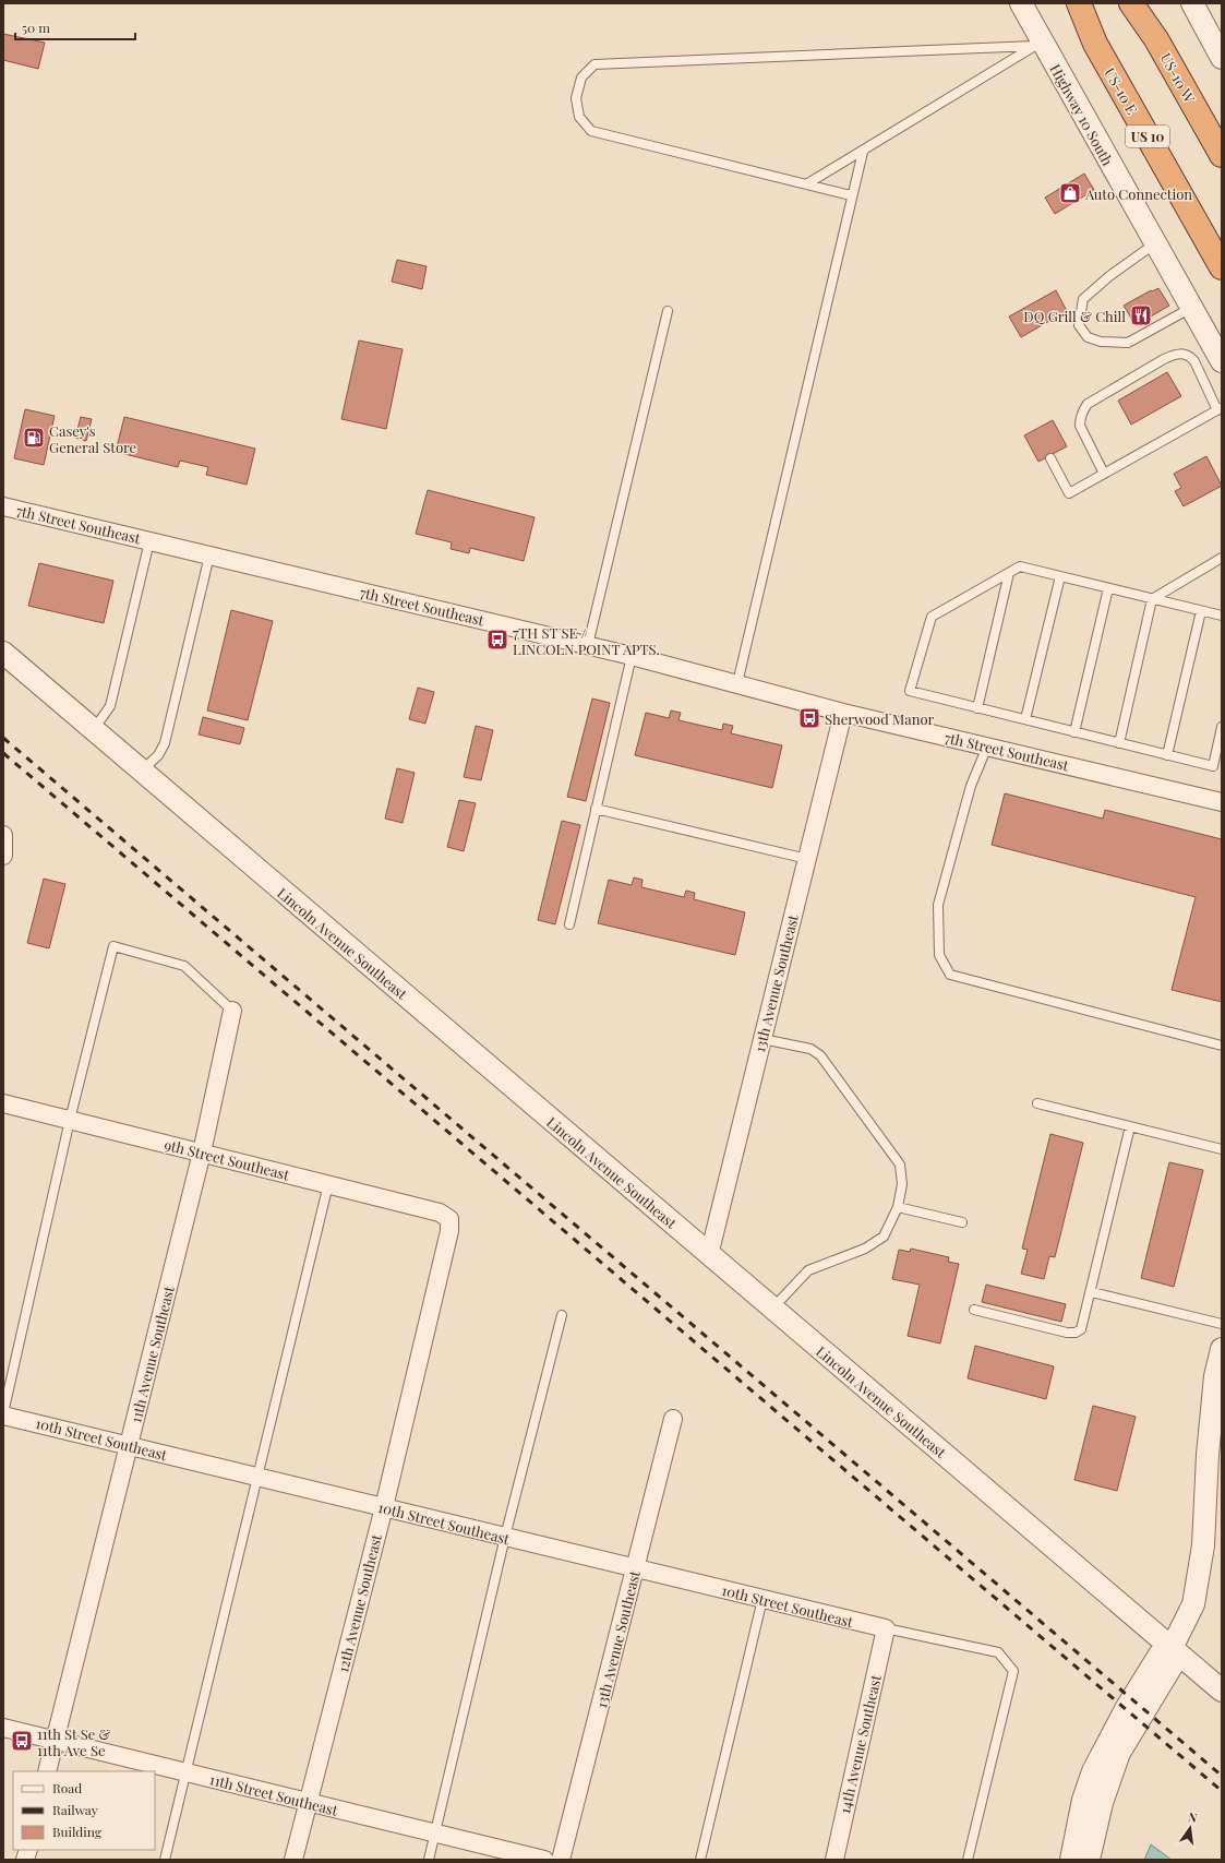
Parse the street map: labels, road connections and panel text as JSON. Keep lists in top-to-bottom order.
{
  "streets": {
    "highway": ["US-10 W", "US-10 E", "US 10"],
    "street": [
      "Highway 10 South",
      "7th Street Southeast",
      "Lincoln Avenue Southeast",
      "13th Avenue Southeast",
      "9th Street Southeast",
      "11th Avenue Southeast",
      "10th Street Southeast",
      "12th Avenue Southeast",
      "14th Avenue Southeast",
      "11th Street Southeast"
    ]
  },
  "crossings": [
    ["7th Street Southeast", "13th Avenue Southeast"],
    ["Lincoln Avenue Southeast", "13th Avenue Southeast"],
    ["13th Avenue Southeast", "10th Street Southeast"],
    ["9th Street Southeast", "11th Avenue Southeast"],
    ["9th Street Southeast", "12th Avenue Southeast"],
    ["11th Avenue Southeast", "10th Street Southeast"],
    ["11th Avenue Southeast", "11th Street Southeast"],
    ["10th Street Southeast", "12th Avenue Southeast"],
    ["10th Street Southeast", "14th Avenue Southeast"],
    ["12th Avenue Southeast", "11th Street Southeast"]
  ],
  "places": {
    "shop": ["Auto Connection"],
    "restaurant": ["DQ Grill & Chill"],
    "fuel station": ["Casey's General Store"],
    "bus stop": ["7TH ST SE / LINCOLN POINT APTS.", "Sherwood Manor", "11th St Se & 11th Ave Se"]
  },
  "legend": ["Road", "Railway", "Building"],
  "scale_bar": "50 m",
  "north": "top"
}
